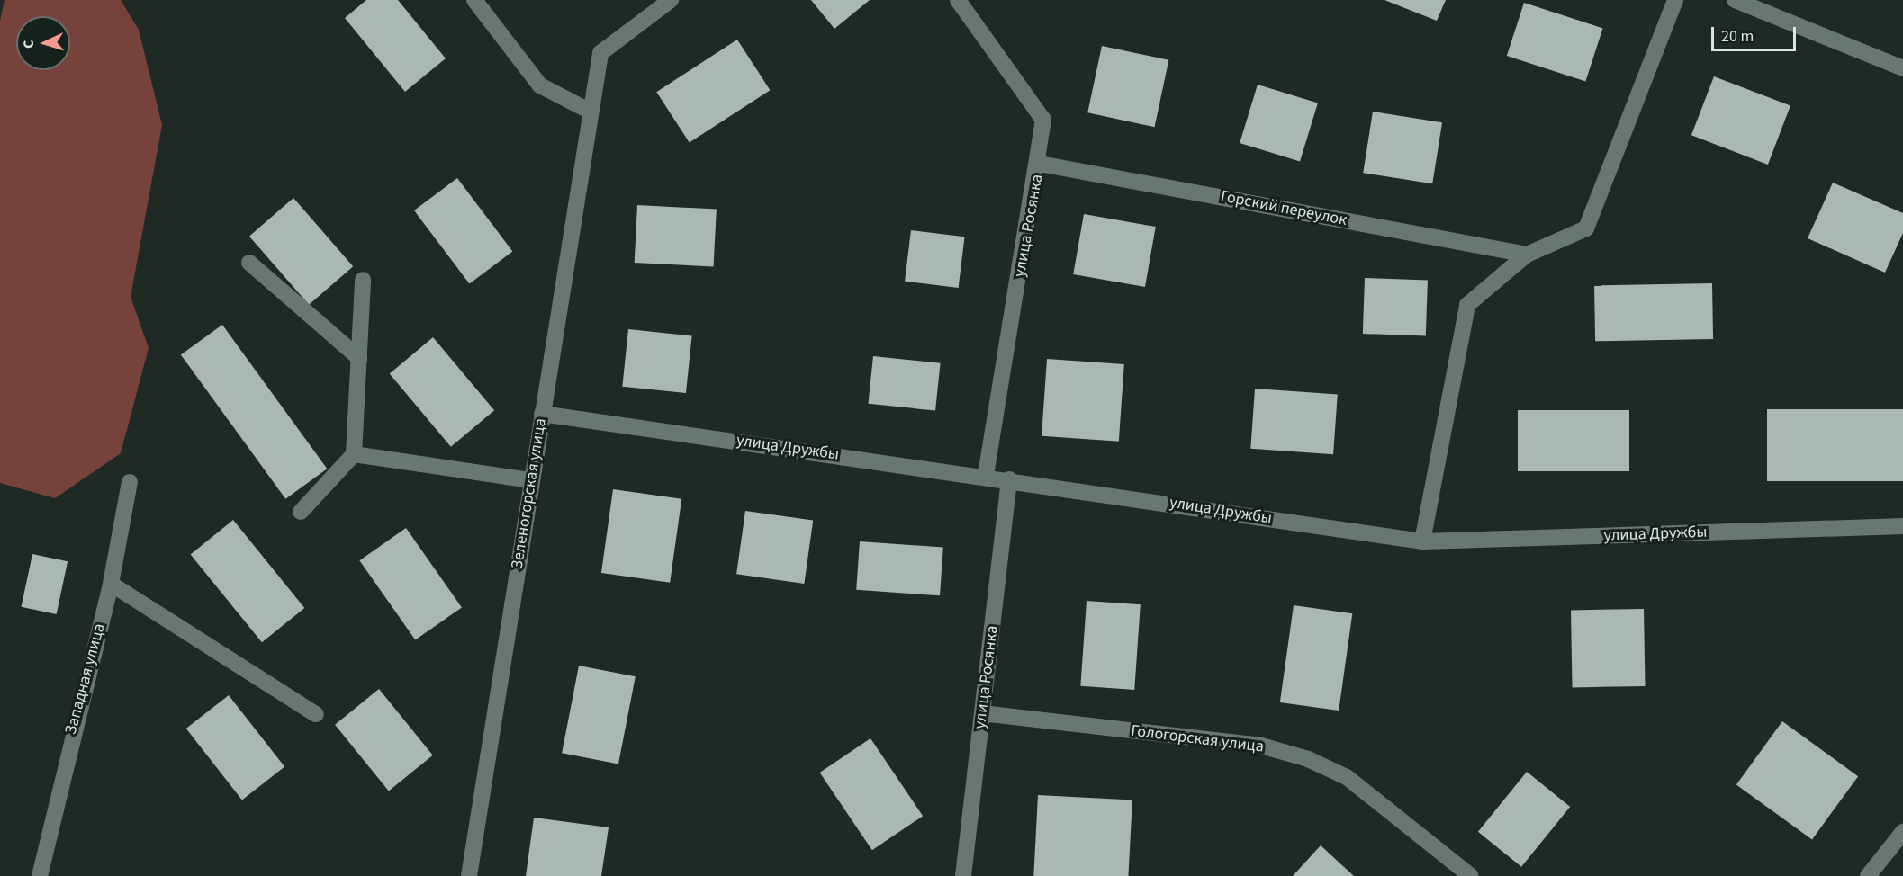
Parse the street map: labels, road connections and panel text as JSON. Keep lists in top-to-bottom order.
{
  "streets": {
    "street": [
      "Горский переулок",
      "улица Росянка",
      "улица Дружбы",
      "Зеленогорская улица",
      "Западная улица",
      "Гологорская улица"
    ]
  },
  "crossings": [
    ["Горский переулок", "улица Росянка"],
    ["улица Росянка", "улица Дружбы"],
    ["улица Росянка", "Гологорская улица"],
    ["улица Дружбы", "Зеленогорская улица"]
  ],
  "scale_bar": "20 m",
  "north": "left"
}
